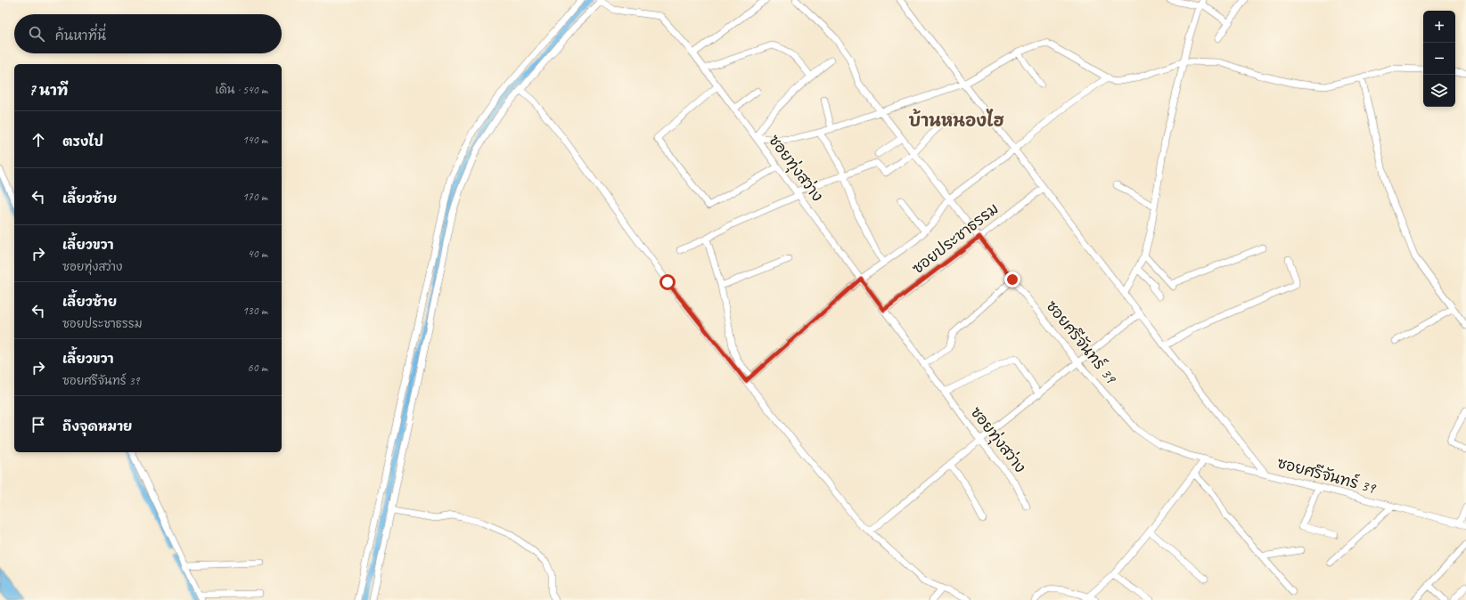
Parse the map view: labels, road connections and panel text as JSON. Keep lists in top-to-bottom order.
{
  "streets": {
    "street": ["ซอยทุ่งสว่าง", "ซอยประชาธรรม", "ซอยศรีจันทร์ 39"]
  },
  "crossings": [
    ["ซอยทุ่งสว่าง", "ซอยประชาธรรม"],
    ["ซอยประชาธรรม", "ซอยศรีจันทร์ 39"]
  ],
  "districts": ["บ้านหนองไฮ"],
  "page": {
    "map_buttons": ["+", "−"],
    "search": "ค้นหาที่นี่",
    "heading": ["7 นาที", "เดิน · 540 m"],
    "list": [
      ["ตรงไป", "140 m"],
      ["เลี้ยวซ้าย", "170 m"],
      ["เลี้ยวขวา", "ซอยทุ่งสว่าง", "40 m"],
      ["เลี้ยวซ้าย", "ซอยประชาธรรม", "130 m"],
      ["เลี้ยวขวา", "ซอยศรีจันทร์ 39", "60 m"],
      "ถึงจุดหมาย"
    ]
  }
}
